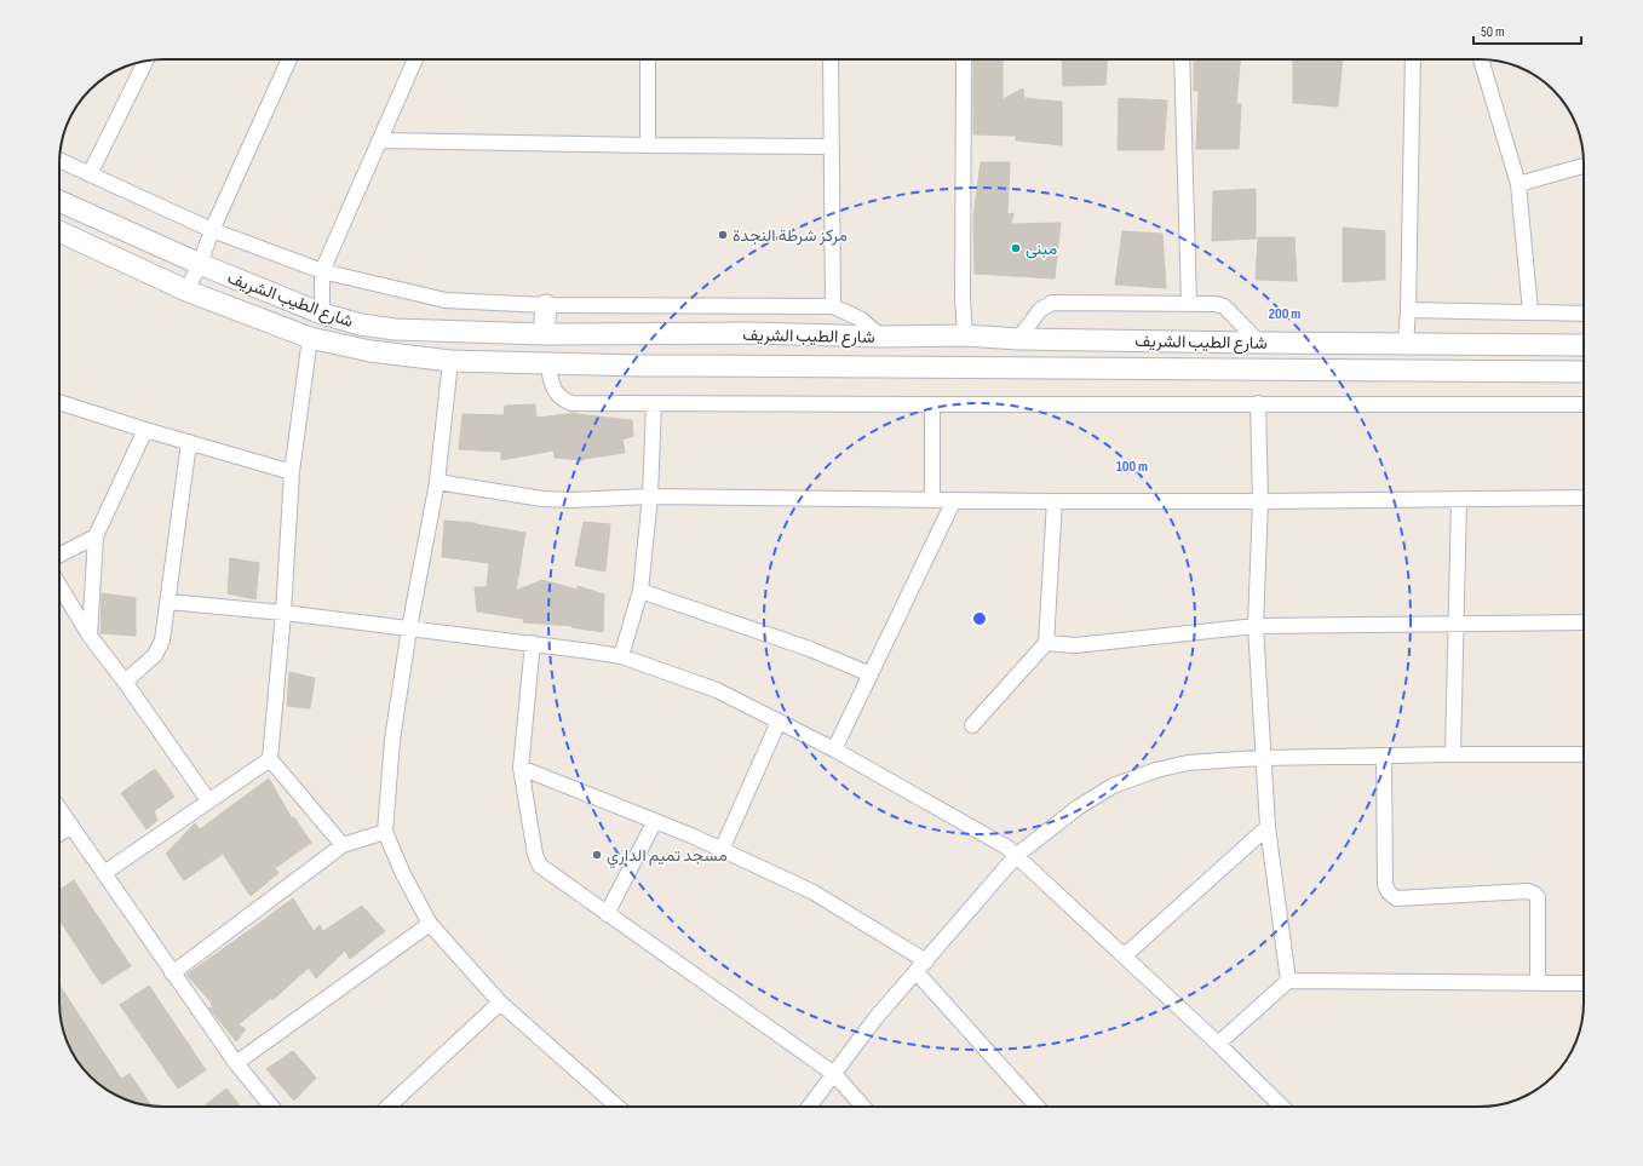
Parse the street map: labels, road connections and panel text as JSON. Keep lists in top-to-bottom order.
{
  "streets": {
    "main road": ["شارع الطيب الشريف"]
  },
  "places": ["مركز شرطة النجدة", "مبنى", "مسجد تميم الداري"],
  "scale_bar": "50 m",
  "rings": ["200 m", "100 m"]
}
